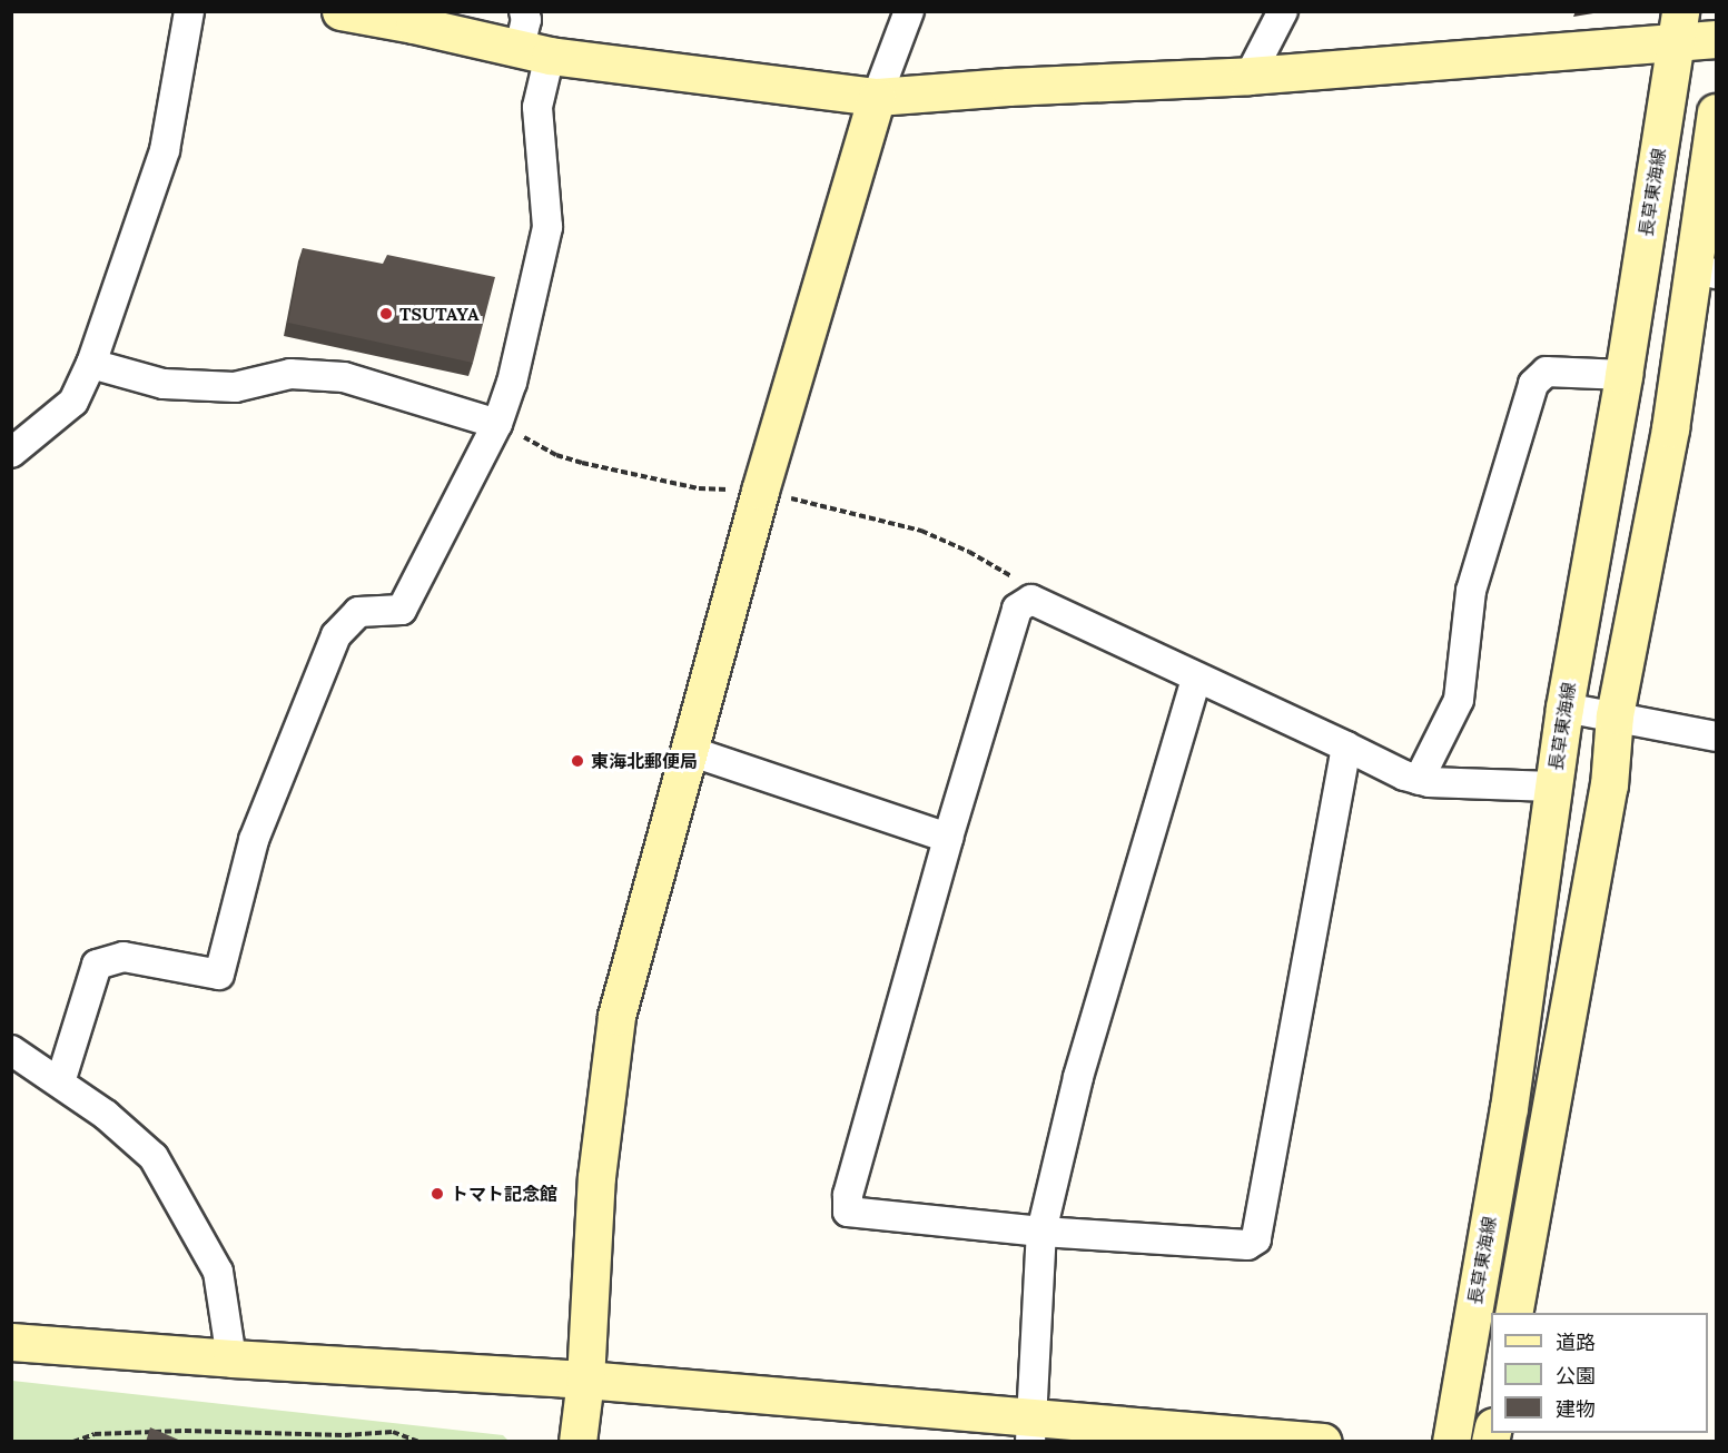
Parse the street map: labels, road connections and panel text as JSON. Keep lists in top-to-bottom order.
{
  "streets": {
    "street": ["長草東海線"]
  },
  "places": ["TSUTAYA", "東海北郵便局", "トマト記念館"],
  "legend": ["道路", "公園", "建物"]
}
